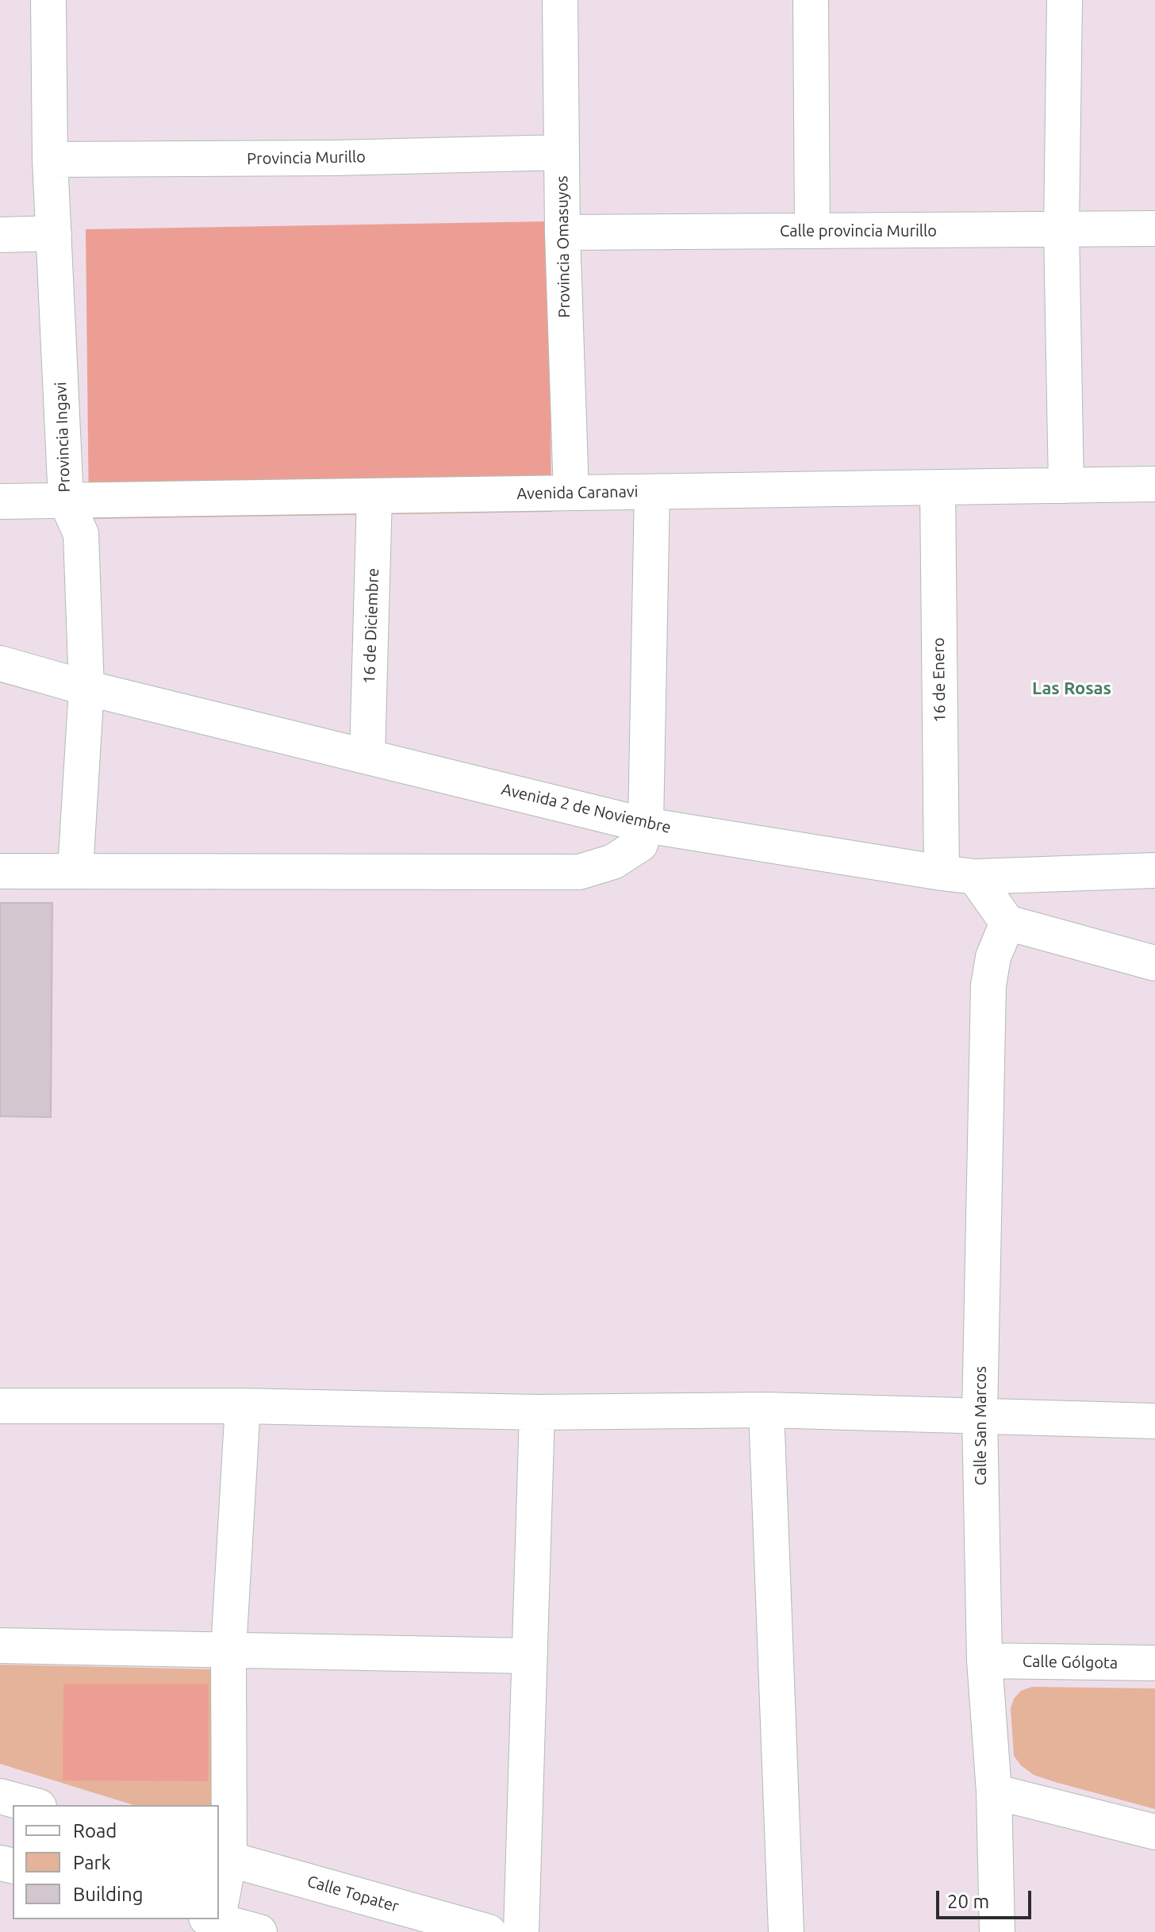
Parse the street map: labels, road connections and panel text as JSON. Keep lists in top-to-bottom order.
{
  "streets": {
    "street": [
      "Provincia Murillo",
      "Calle provincia Murillo",
      "Provincia Omasuyos",
      "Provincia Ingavi",
      "Avenida Caranavi",
      "16 de Diciembre",
      "16 de Enero",
      "Avenida 2 de Noviembre",
      "Calle San Marcos",
      "Calle Gólgota",
      "Calle Topater"
    ]
  },
  "crossings": [
    ["Provincia Murillo", "Provincia Omasuyos"],
    ["Provincia Murillo", "Provincia Ingavi"],
    ["Calle provincia Murillo", "Provincia Omasuyos"],
    ["Provincia Omasuyos", "Avenida Caranavi"],
    ["Provincia Ingavi", "Avenida Caranavi"],
    ["Provincia Ingavi", "Avenida 2 de Noviembre"],
    ["Avenida Caranavi", "16 de Diciembre"],
    ["Avenida Caranavi", "16 de Enero"],
    ["16 de Diciembre", "Avenida 2 de Noviembre"],
    ["16 de Enero", "Avenida 2 de Noviembre"],
    ["Calle San Marcos", "Calle Gólgota"]
  ],
  "districts": ["Las Rosas"],
  "legend": ["Road", "Park", "Building"],
  "scale_bar": "20 m"
}
